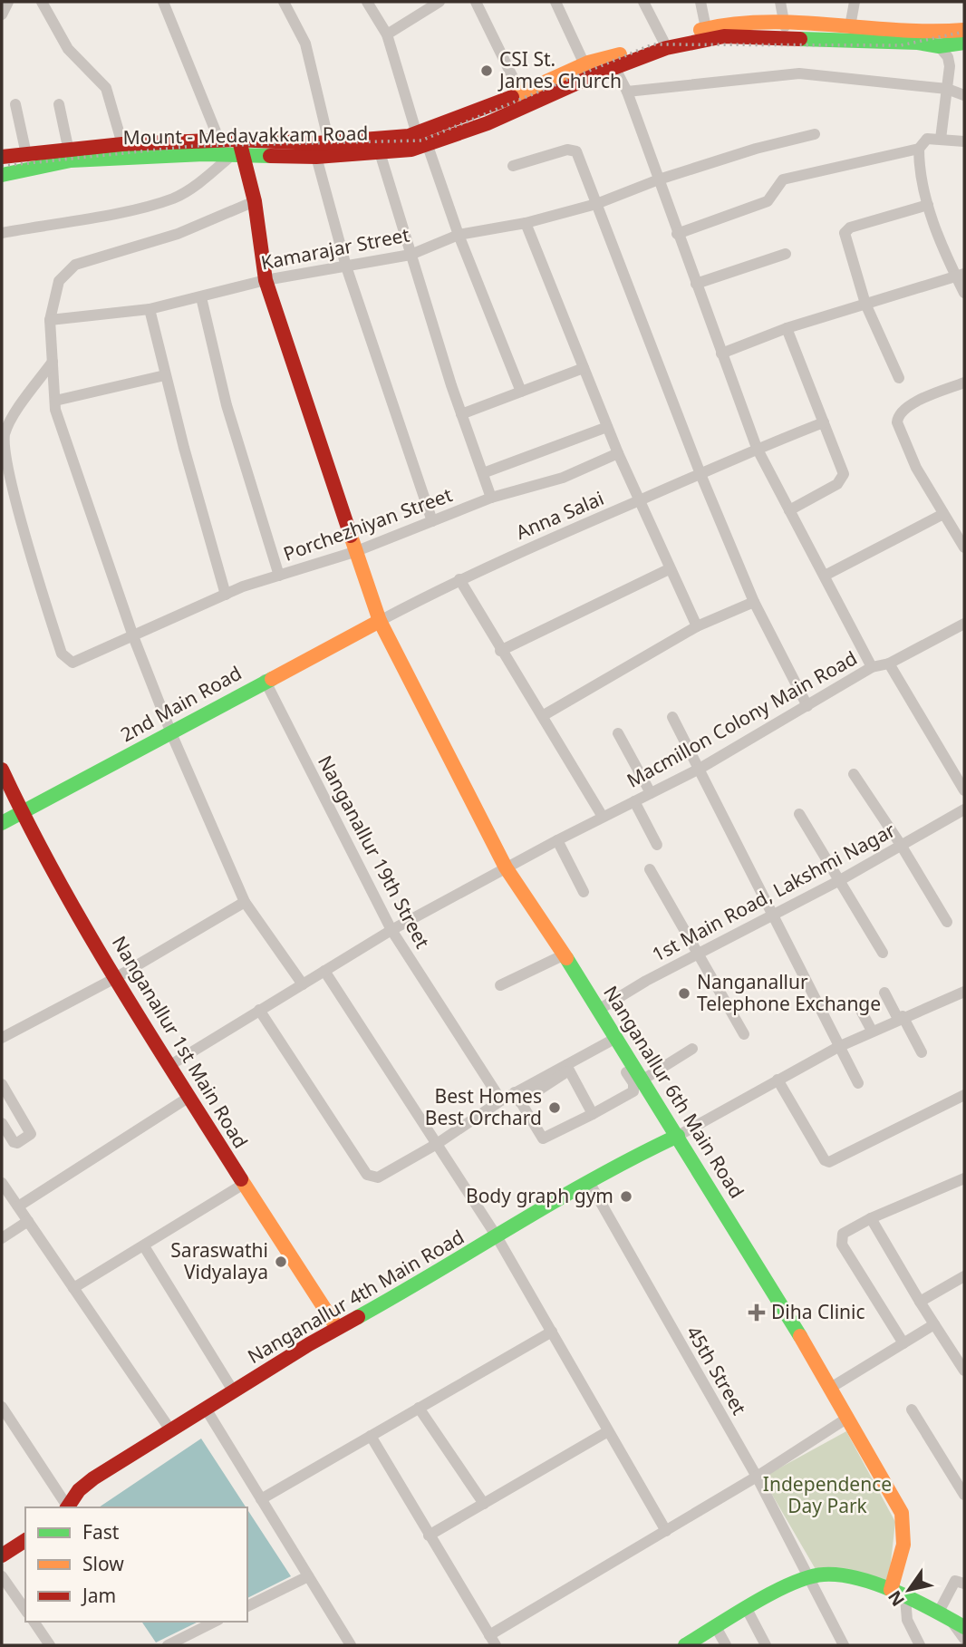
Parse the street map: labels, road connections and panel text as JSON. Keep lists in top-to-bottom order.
{
  "streets": {
    "street": [
      "Mount - Medavakkam Road",
      "Kamarajar Street",
      "Anna Salai",
      "Porchezhiyan Street",
      "2nd Main Road",
      "Macmillon Colony Main Road",
      "Nanganallur 19th Street",
      "1st Main Road, Lakshmi Nagar",
      "Nanganallur 1st Main Road",
      "Nanganallur 6th Main Road",
      "Nanganallur 4th Main Road",
      "45th Street"
    ]
  },
  "crossings": [
    ["Mount - Medavakkam Road", "Nanganallur 6th Main Road"],
    ["Kamarajar Street", "Nanganallur 6th Main Road"],
    ["Anna Salai", "2nd Main Road"],
    ["Anna Salai", "Nanganallur 6th Main Road"],
    ["Porchezhiyan Street", "Nanganallur 6th Main Road"],
    ["2nd Main Road", "Nanganallur 19th Street"],
    ["2nd Main Road", "Nanganallur 1st Main Road"],
    ["2nd Main Road", "Nanganallur 6th Main Road"],
    ["Macmillon Colony Main Road", "Nanganallur 19th Street"],
    ["Macmillon Colony Main Road", "Nanganallur 1st Main Road"],
    ["Macmillon Colony Main Road", "Nanganallur 6th Main Road"],
    ["1st Main Road, Lakshmi Nagar", "Nanganallur 6th Main Road"],
    ["Nanganallur 1st Main Road", "Nanganallur 4th Main Road"],
    ["Nanganallur 6th Main Road", "Nanganallur 4th Main Road"],
    ["Nanganallur 4th Main Road", "45th Street"]
  ],
  "parks": ["Independence Day Park"],
  "places": {
    "other": [
      "CSI St. James Church",
      "Nanganallur Telephone Exchange",
      "Best Homes Best Orchard",
      "Body graph gym",
      "Saraswathi Vidyalaya"
    ],
    "health": ["Diha Clinic"]
  },
  "legend": ["Fast", "Slow", "Jam"],
  "north": "bottom left"
}
